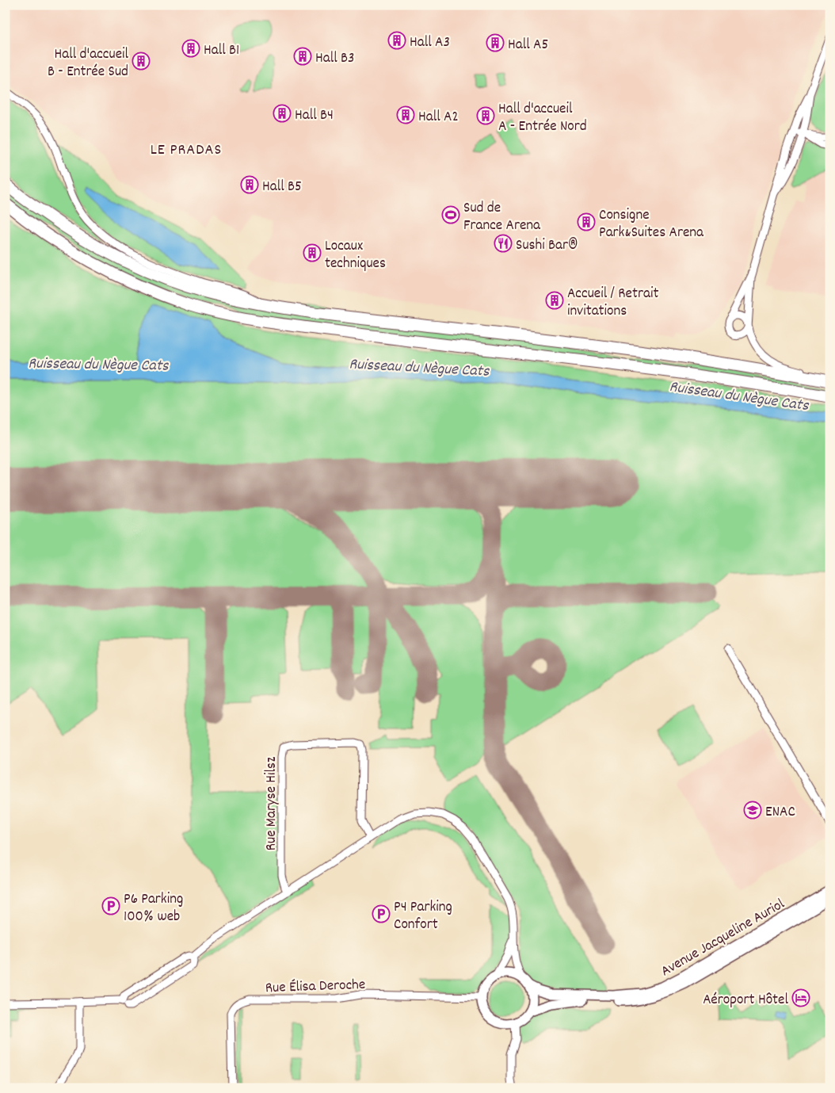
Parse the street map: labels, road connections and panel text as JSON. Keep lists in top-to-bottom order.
{
  "streets": {
    "main road": ["Avenue Jacqueline Auriol"],
    "street": ["Rue Maryse Hilsz", "Rue Élisa Deroche"]
  },
  "crossings": [
    ["Avenue Jacqueline Auriol", "Rue Élisa Deroche"]
  ],
  "districts": ["LE PRADAS"],
  "water": ["Ruisseau du Nègue Cats"],
  "places": {
    "building": [
      "Hall A3",
      "Hall A5",
      "Hall B1",
      "Hall B3",
      "Hall d'accueil B - Entrée Sud",
      "Hall B4",
      "Hall A2",
      "Hall d'accueil A - Entrée Nord",
      "Hall B5",
      "Consigne Park&Suites Arena",
      "Locaux techniques",
      "Accueil / Retrait invitations"
    ],
    "sports": ["Sud de France Arena"],
    "restaurant": ["Sushi Bar®"],
    "school or university": ["ENAC"],
    "parking": ["P6 Parking 100% web", "P4 Parking Confort"],
    "hotel": ["Aéroport Hôtel"]
  }
}
